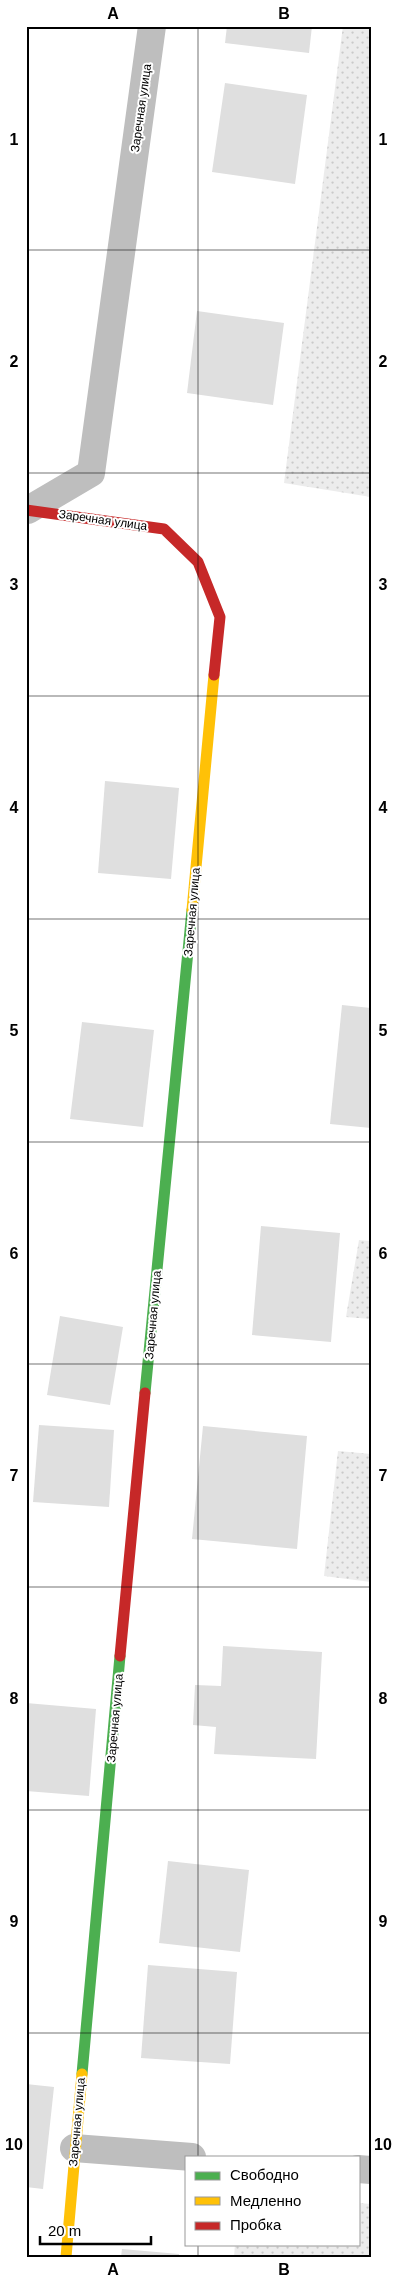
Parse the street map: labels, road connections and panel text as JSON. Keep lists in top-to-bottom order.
{
  "streets": {
    "street": ["Заречная улица"]
  },
  "legend": ["Свободно", "Медленно", "Пробка"],
  "scale_bar": "20 m",
  "grid": {
    "columns": ["A", "B"],
    "rows": [
      "1",
      "2",
      "3",
      "4",
      "5",
      "6",
      "7",
      "8",
      "9",
      "10"
    ]
  }
}
